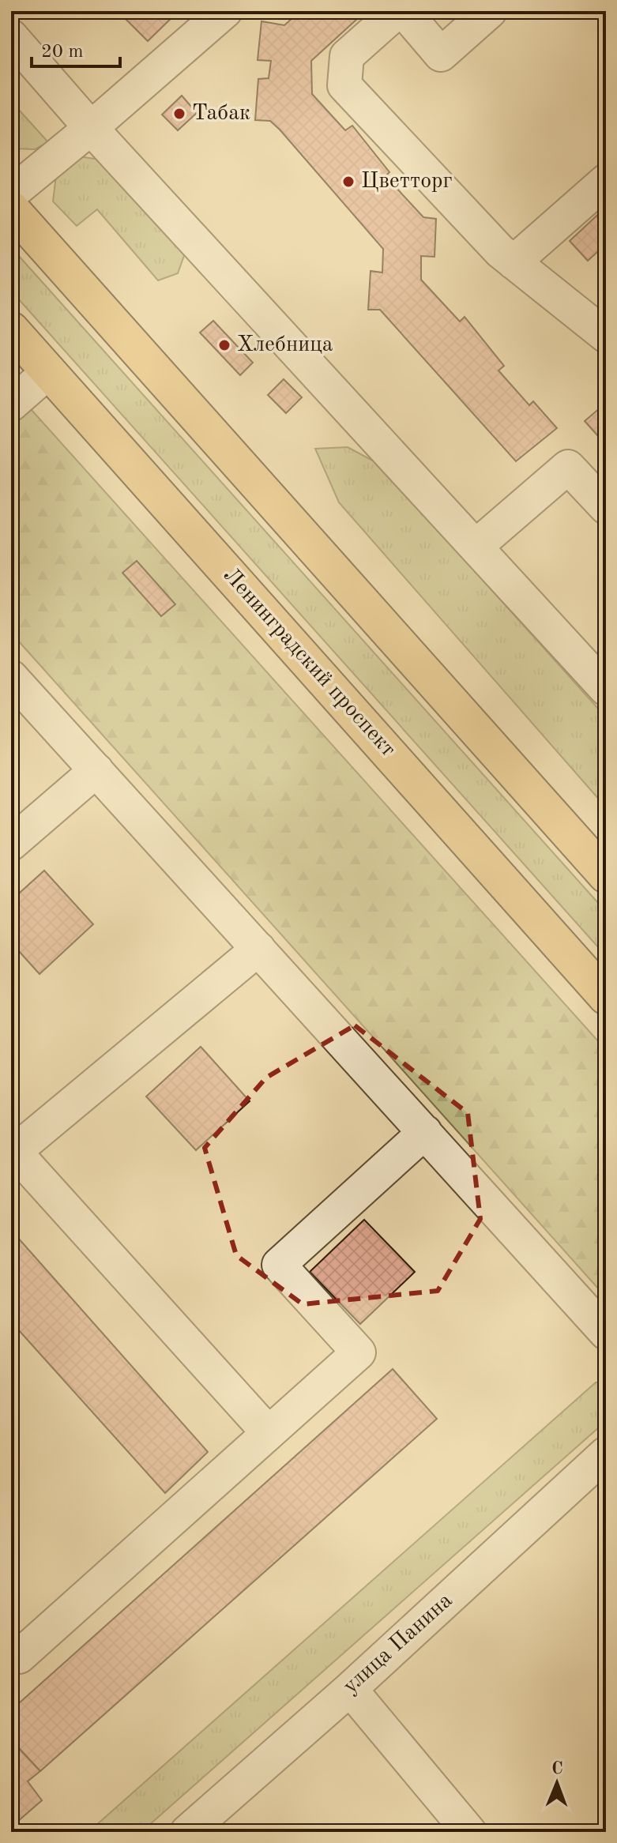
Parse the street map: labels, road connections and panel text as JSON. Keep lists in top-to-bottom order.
{
  "streets": {
    "main road": ["Ленинградский проспект"],
    "street": ["улица Панина"]
  },
  "places": ["Табак", "Цветторг", "Хлебница"],
  "scale_bar": "20 m",
  "north": "top"
}
